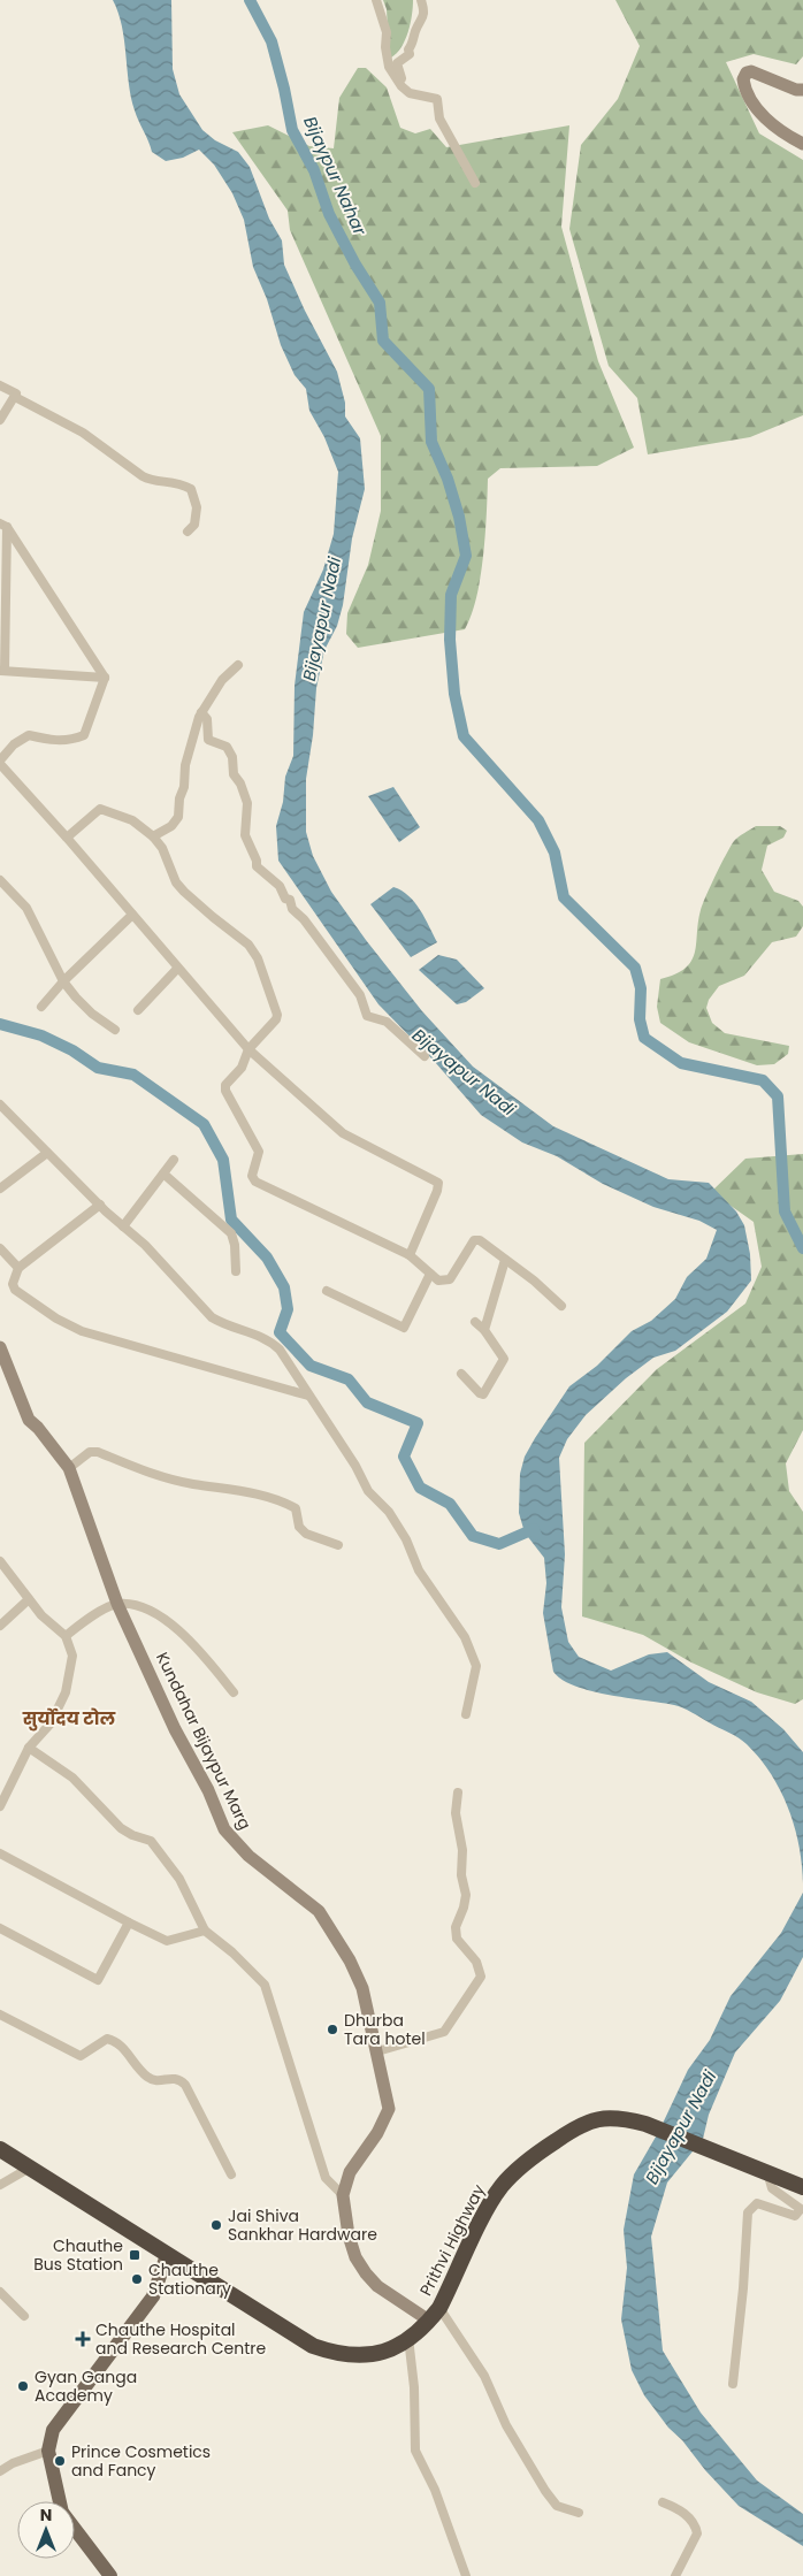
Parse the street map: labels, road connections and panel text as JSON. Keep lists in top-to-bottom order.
{
  "streets": {
    "highway": ["Prithvi Highway"],
    "main road": ["Kundahar Bijaypur Marg"]
  },
  "crossings": [
    ["Kundahar Bijaypur Marg", "Prithvi Highway"]
  ],
  "districts": ["सुर्योदय टोल"],
  "water": ["Bijaypur Nahar", "Bijayapur Nadi"],
  "places": {
    "other": [
      "Dhurba Tara hotel",
      "Jai Shiva Sankhar Hardware",
      "Chauthe Stationary",
      "Gyan Ganga Academy",
      "Prince Cosmetics and Fancy"
    ],
    "transit": ["Chauthe Bus Station"],
    "health": ["Chauthe Hospital and Research Centre"]
  },
  "north": "top"
}
